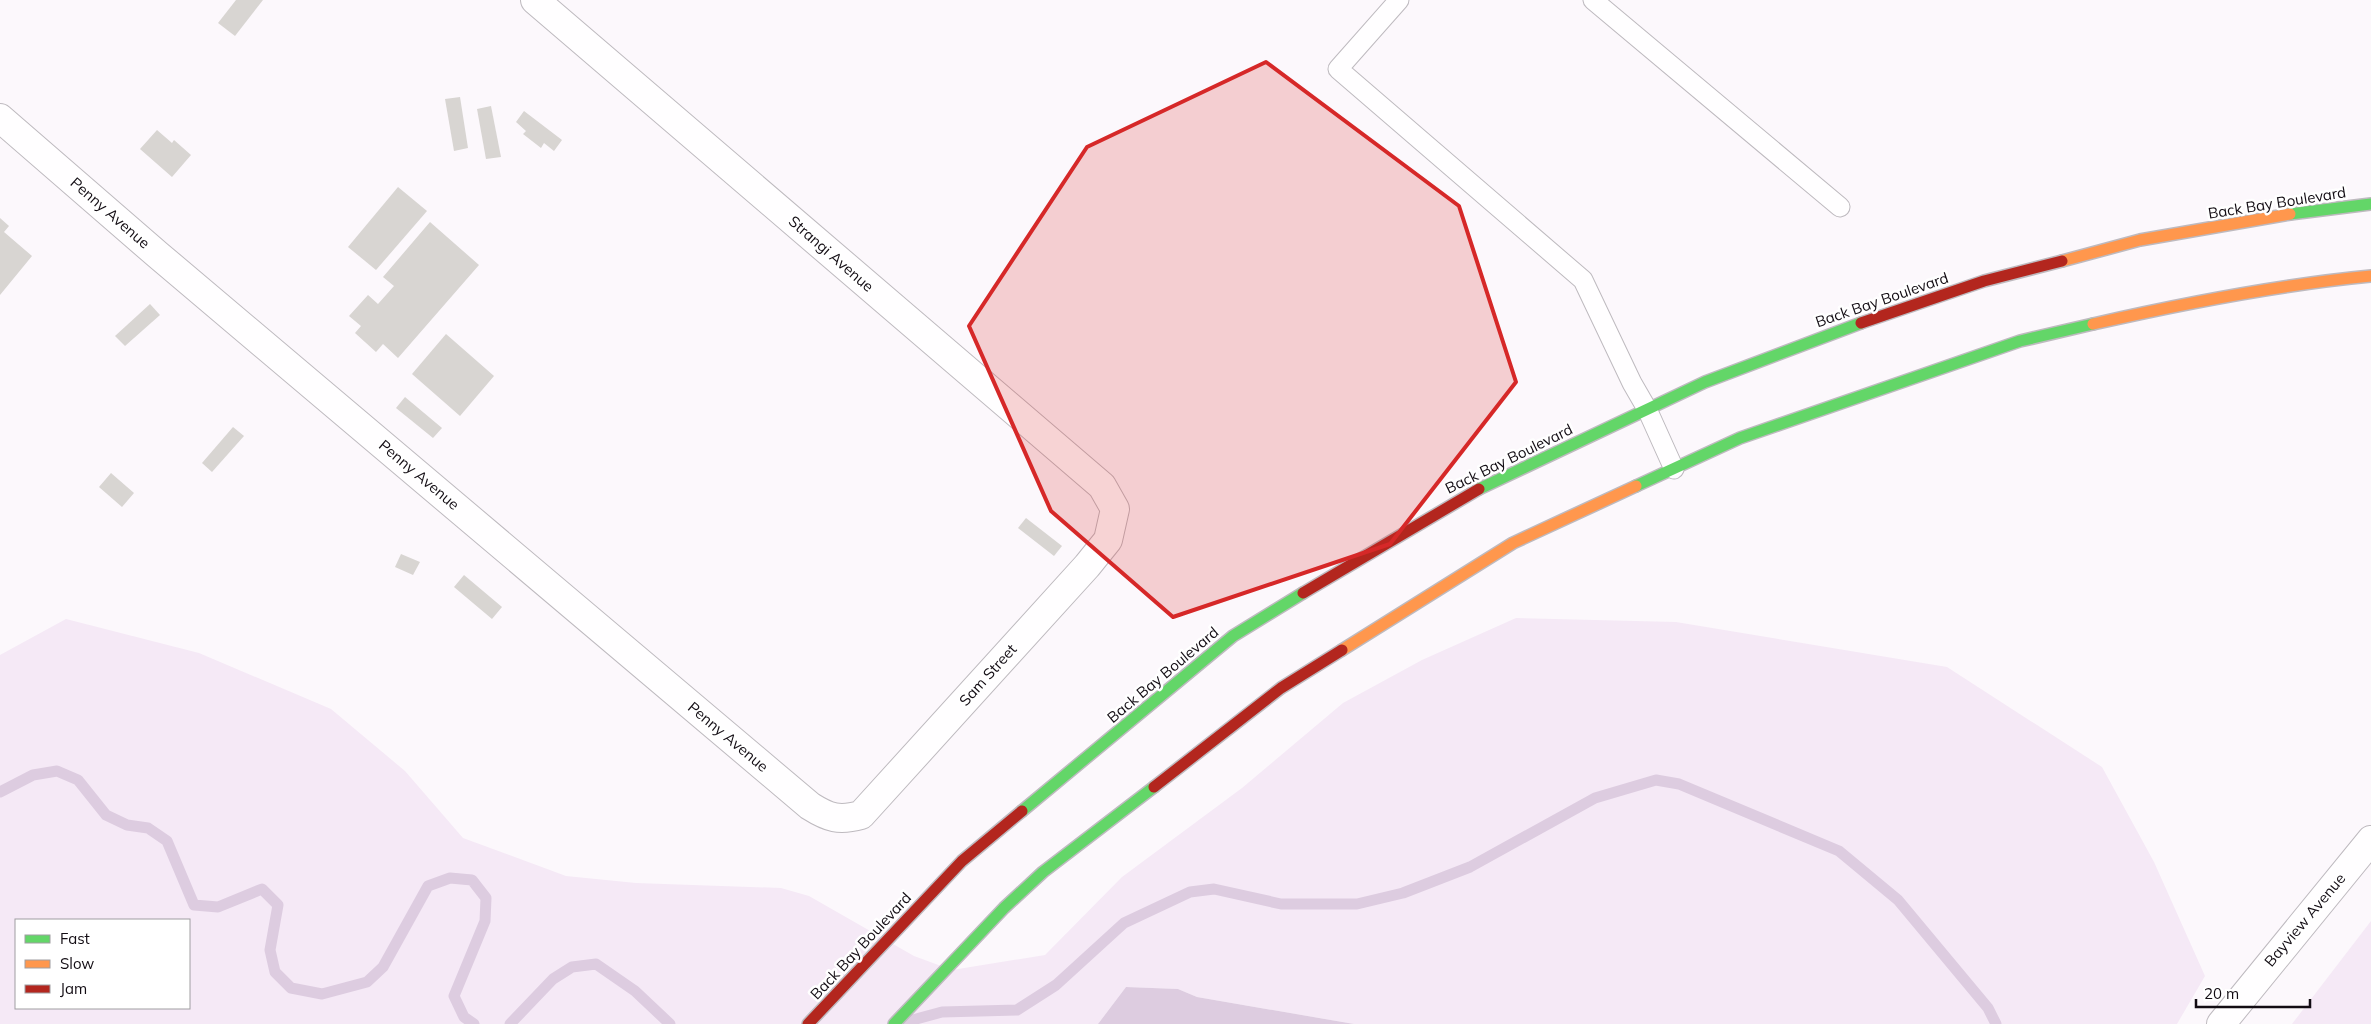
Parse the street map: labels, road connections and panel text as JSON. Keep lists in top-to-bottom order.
{
  "streets": {
    "main road": ["Back Bay Boulevard"],
    "street": [
      "Penny Avenue",
      "Strangi Avenue",
      "Sam Street",
      "Bayview Avenue"
    ]
  },
  "crossings": [
    ["Penny Avenue", "Sam Street"],
    ["Strangi Avenue", "Sam Street"]
  ],
  "legend": ["Fast", "Slow", "Jam"],
  "scale_bar": "20 m"
}
